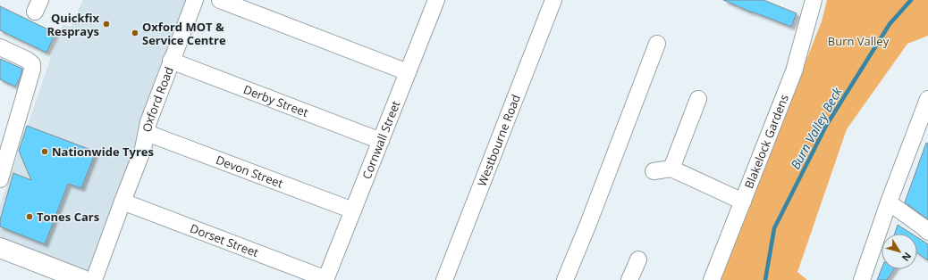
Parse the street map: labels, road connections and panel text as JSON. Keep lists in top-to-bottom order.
{
  "streets": {
    "street": [
      "Oxford Road",
      "Derby Street",
      "Cornwall Street",
      "Westbourne Road",
      "Blakelock Gardens",
      "Devon Street",
      "Dorset Street"
    ]
  },
  "crossings": [
    ["Oxford Road", "Derby Street"],
    ["Oxford Road", "Devon Street"],
    ["Oxford Road", "Dorset Street"],
    ["Derby Street", "Cornwall Street"],
    ["Cornwall Street", "Devon Street"],
    ["Cornwall Street", "Dorset Street"]
  ],
  "water": ["Burn Valley Beck"],
  "parks": ["Burn Valley"],
  "places": [
    "Quickfix Resprays",
    "Oxford MOT & Service Centre",
    "Nationwide Tyres",
    "Tones Cars"
  ],
  "north": "bottom right"
}
